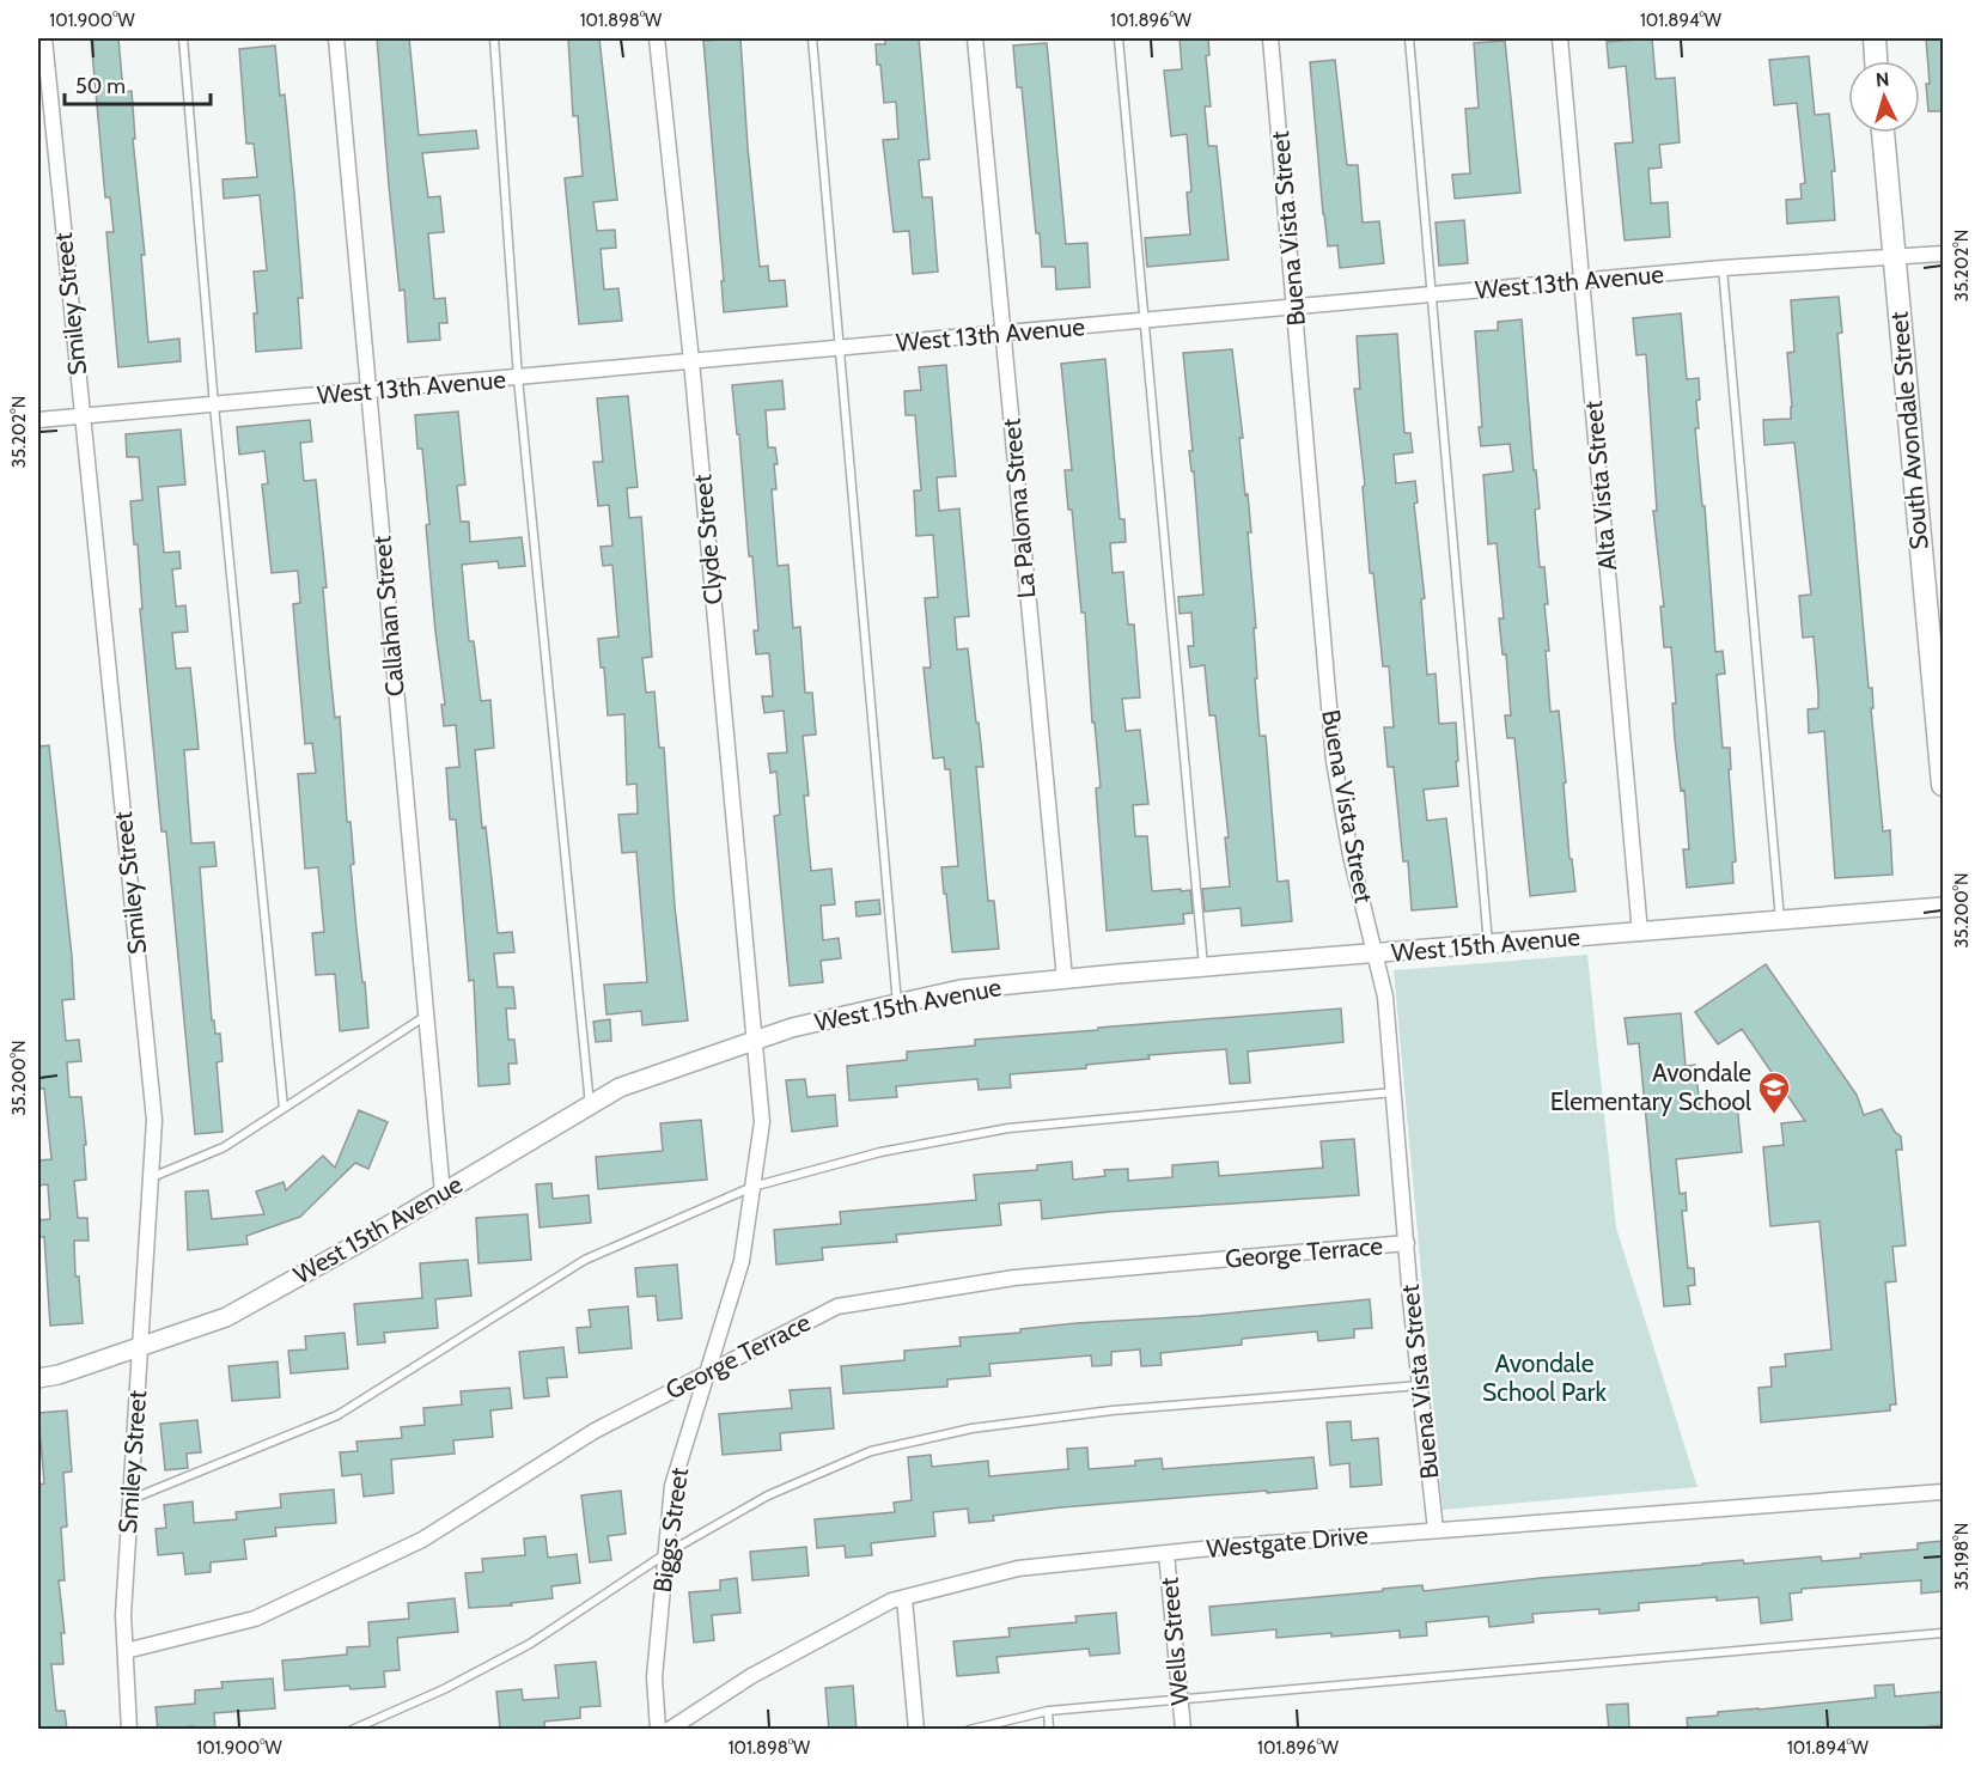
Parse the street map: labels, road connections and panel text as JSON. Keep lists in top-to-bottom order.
{
  "streets": {
    "main road": ["South Avondale Street"],
    "street": [
      "Buena Vista Street",
      "West 13th Avenue",
      "Smiley Street",
      "Alta Vista Street",
      "La Paloma Street",
      "Clyde Street",
      "Callahan Street",
      "West 15th Avenue",
      "George Terrace",
      "Biggs Street",
      "Westgate Drive",
      "Wells Street"
    ]
  },
  "crossings": [
    ["Buena Vista Street", "West 13th Avenue"],
    ["Buena Vista Street", "West 15th Avenue"],
    ["Buena Vista Street", "George Terrace"],
    ["Buena Vista Street", "Westgate Drive"],
    ["West 13th Avenue", "Smiley Street"],
    ["West 13th Avenue", "South Avondale Street"],
    ["West 13th Avenue", "Alta Vista Street"],
    ["West 13th Avenue", "La Paloma Street"],
    ["West 13th Avenue", "Clyde Street"],
    ["West 13th Avenue", "Callahan Street"],
    ["Smiley Street", "West 15th Avenue"],
    ["Smiley Street", "George Terrace"],
    ["Alta Vista Street", "West 15th Avenue"],
    ["La Paloma Street", "West 15th Avenue"],
    ["Clyde Street", "West 15th Avenue"],
    ["Clyde Street", "Biggs Street"],
    ["Callahan Street", "West 15th Avenue"],
    ["West 15th Avenue", "Biggs Street"],
    ["George Terrace", "Biggs Street"],
    ["Westgate Drive", "Wells Street"]
  ],
  "parks": ["Avondale School Park"],
  "places": {
    "school or university": ["Avondale Elementary School"]
  },
  "scale_bar": "50 m",
  "north": "top",
  "coordinates": [
    "101.900°W",
    "101.898°W",
    "101.896°W",
    "101.894°W",
    "35.202°N",
    "35.200°N",
    "35.198°N"
  ]
}
